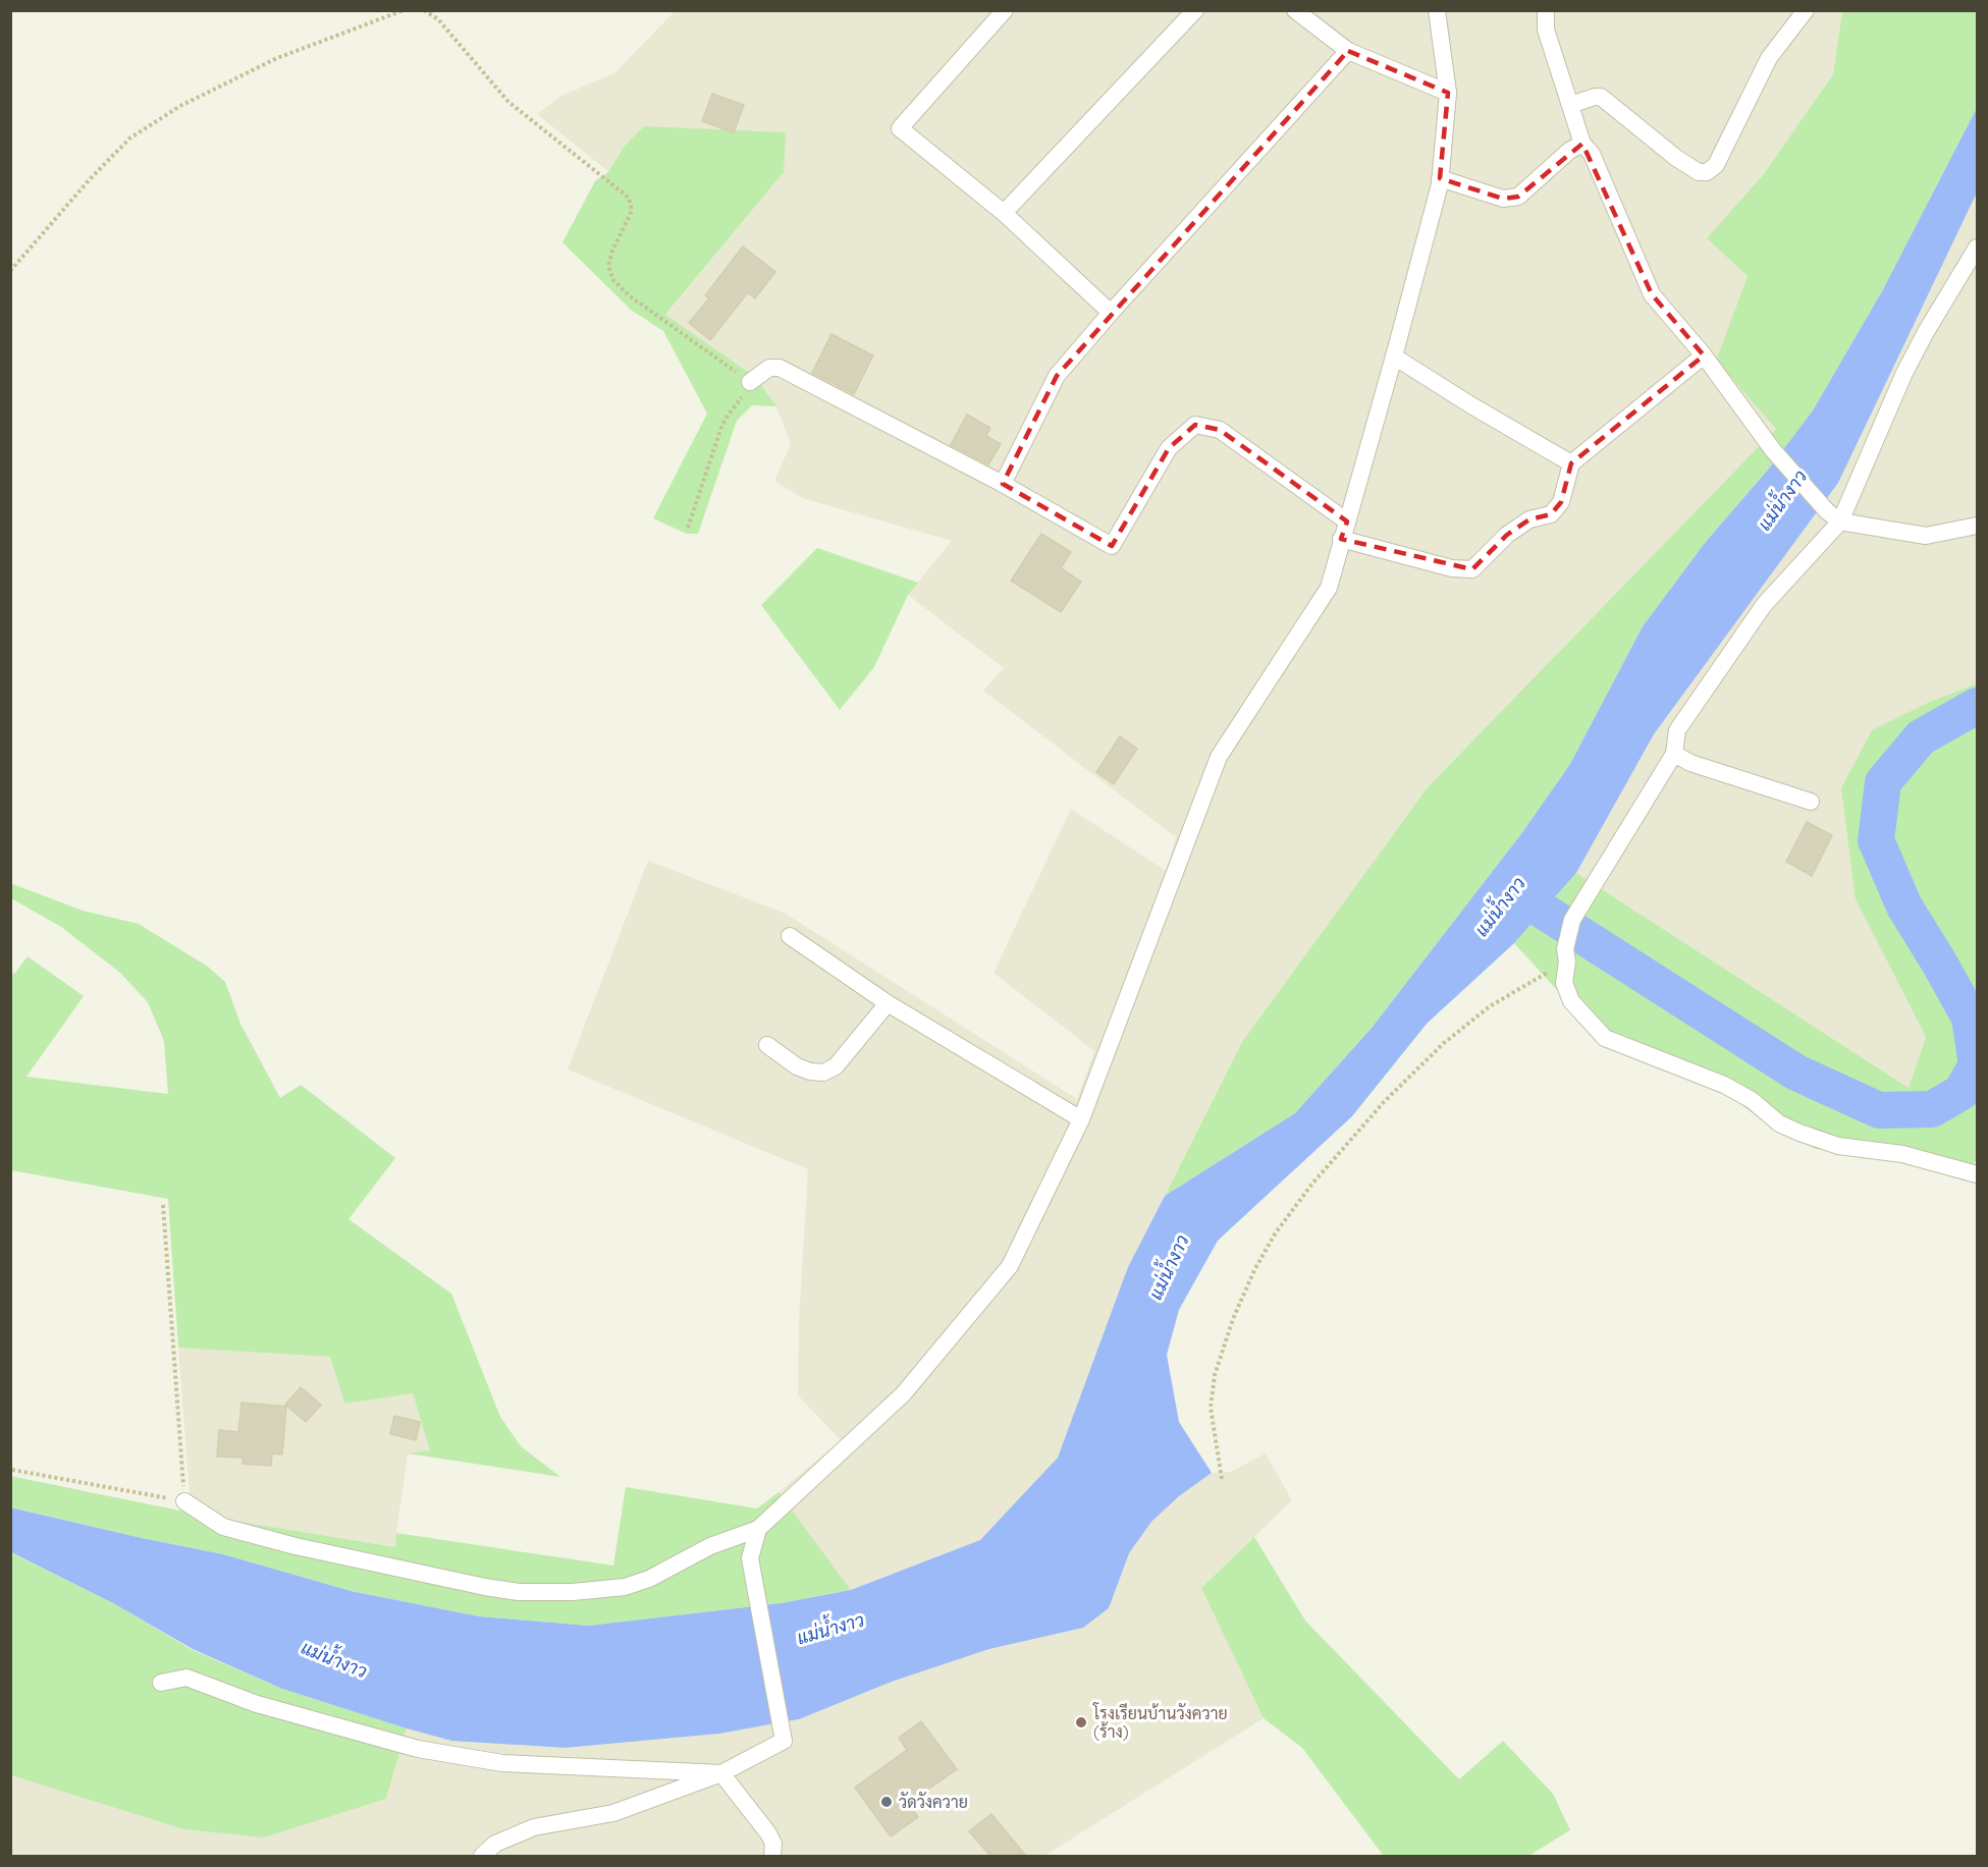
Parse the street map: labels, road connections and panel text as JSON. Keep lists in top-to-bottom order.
{
  "water": ["แม่น้ำงาว"],
  "places": ["โรงเรียนบ้านวังควาย (ร้าง)", "วัดวังควาย"]
}
